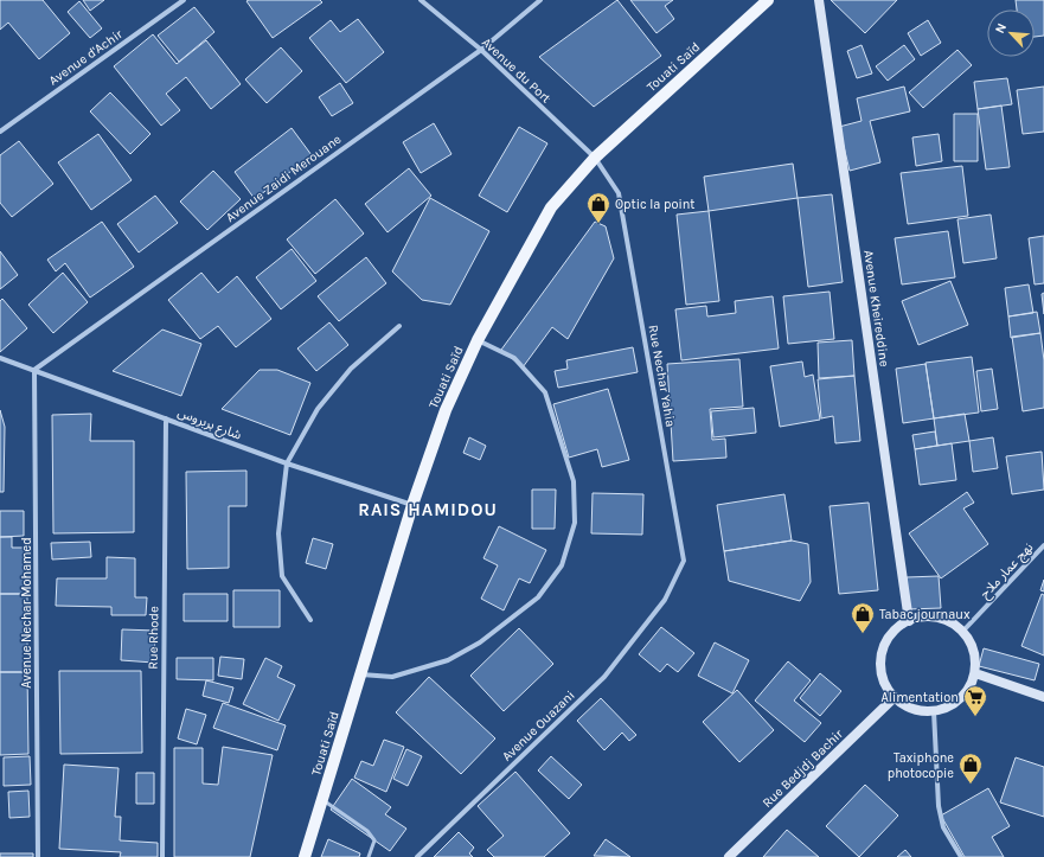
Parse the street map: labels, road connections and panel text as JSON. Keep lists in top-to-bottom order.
{
  "streets": {
    "main road": ["Touati Saïd"],
    "street": [
      "Avenue d'Achir",
      "Avenue du Port",
      "Avenue Zaidi Merouane",
      "Avenue Kheireddine",
      "Rue Nechar Yahia",
      "شارع بربروس",
      "نهج عمار ملاح",
      "Avenue Nechar Mohamed",
      "Rue Rhode",
      "Avenue Ouazani",
      "Rue Bedjdj Bachir"
    ]
  },
  "crossings": [
    ["Touati Saïd", "Avenue du Port"],
    ["Touati Saïd", "Rue Nechar Yahia"],
    ["Touati Saïd", "شارع بربروس"],
    ["Avenue du Port", "Avenue Zaidi Merouane"],
    ["Avenue du Port", "Rue Nechar Yahia"],
    ["Avenue Zaidi Merouane", "شارع بربروس"],
    ["Avenue Zaidi Merouane", "Avenue Nechar Mohamed"],
    ["Avenue Kheireddine", "نهج عمار ملاح"],
    ["Avenue Kheireddine", "Rue Bedjdj Bachir"],
    ["Rue Nechar Yahia", "Avenue Ouazani"],
    ["شارع بربروس", "Avenue Nechar Mohamed"],
    ["شارع بربروس", "Rue Rhode"],
    ["نهج عمار ملاح", "Rue Bedjdj Bachir"]
  ],
  "districts": ["RAIS HAMIDOU"],
  "places": {
    "shop": ["Optic la point", "Tabac journaux", "Taxiphone photocopie"],
    "supermarket": ["Alimentation"]
  },
  "north": "top left"
}
